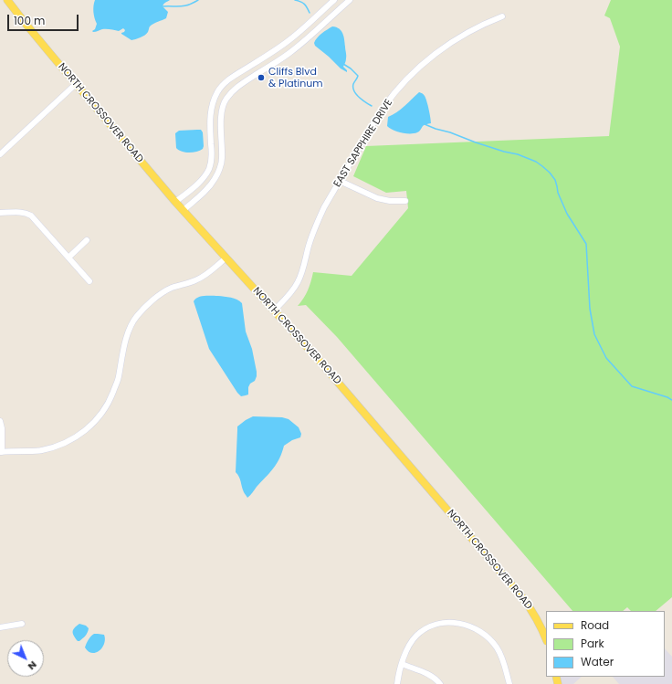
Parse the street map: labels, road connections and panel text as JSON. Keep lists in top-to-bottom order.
{
  "streets": {
    "main road": ["NORTH CROSSOVER ROAD"],
    "street": ["EAST SAPPHIRE DRIVE"]
  },
  "crossings": [
    ["NORTH CROSSOVER ROAD", "EAST SAPPHIRE DRIVE"]
  ],
  "places": ["Cliffs Blvd & Platinum"],
  "legend": ["Road", "Park", "Water"],
  "scale_bar": "100 m",
  "north": "bottom right"
}
